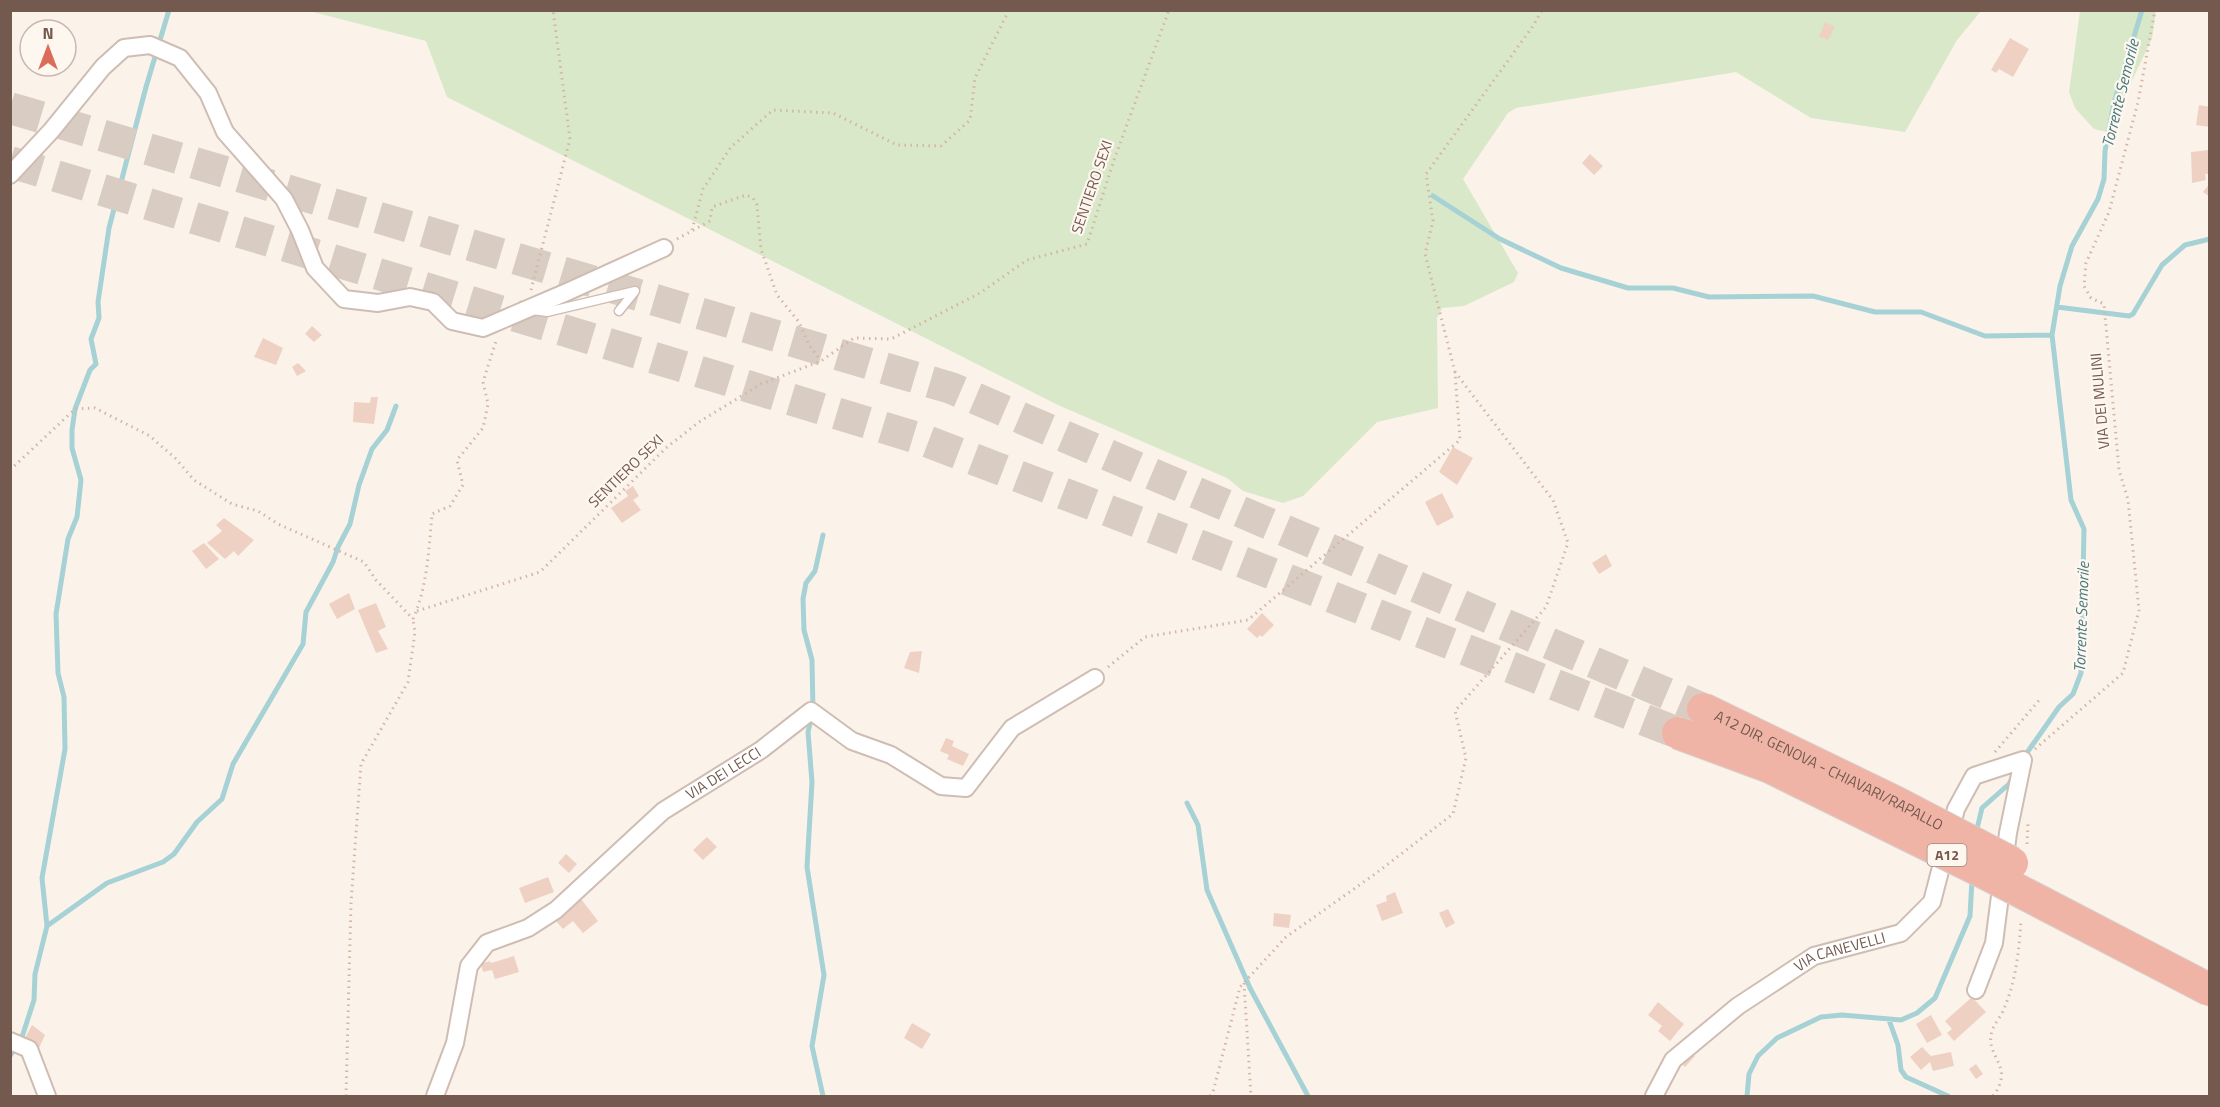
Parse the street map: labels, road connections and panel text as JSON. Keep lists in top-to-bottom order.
{
  "streets": {
    "highway": ["A12 DIR. GENOVA - CHIAVARI/RAPALLO", "A12"],
    "street": ["VIA DEI LECCI", "VIA CANEVELLI"],
    "path": ["SENTIERO SEXI", "VIA DEI MULINI"]
  },
  "water": ["Torrente Semorile"],
  "north": "top"
}
